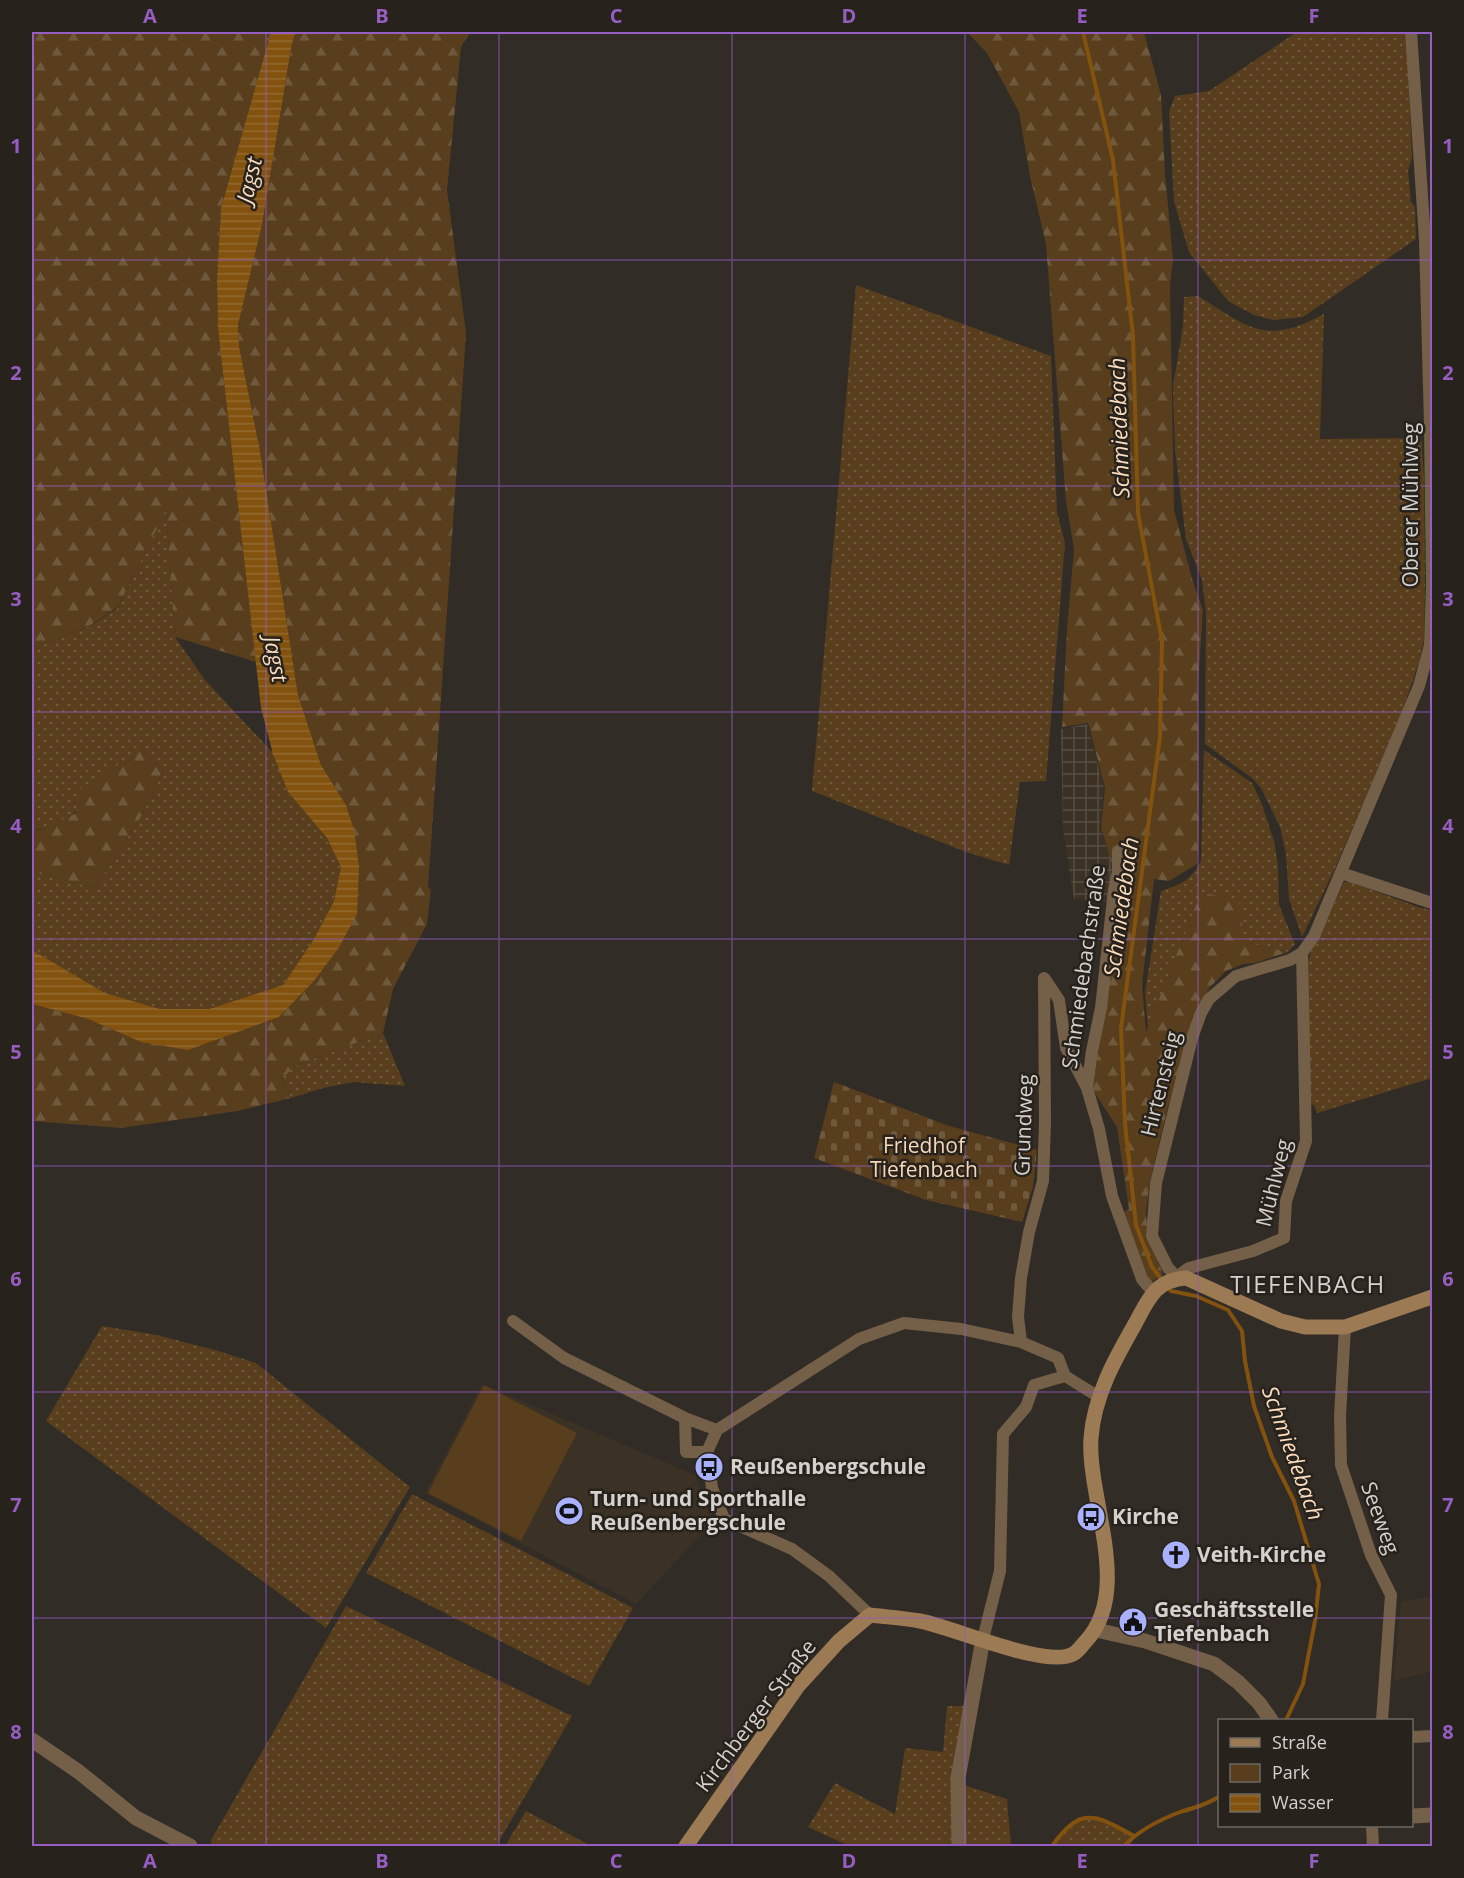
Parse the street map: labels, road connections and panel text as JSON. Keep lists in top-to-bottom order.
{
  "streets": {
    "main road": ["Kirchberger Straße"],
    "street": [
      "Oberer Mühlweg",
      "Schmiedebachstraße",
      "Hirtensteig",
      "Grundweg",
      "Mühlweg",
      "Seeweg"
    ]
  },
  "crossings": [
    ["Oberer Mühlweg", "Hirtensteig"],
    ["Oberer Mühlweg", "Mühlweg"],
    ["Schmiedebachstraße", "Hirtensteig"],
    ["Schmiedebachstraße", "Grundweg"],
    ["Schmiedebachstraße", "Mühlweg"],
    ["Hirtensteig", "Mühlweg"]
  ],
  "districts": ["TIEFENBACH"],
  "water": ["Jagst", "Schmiedebach"],
  "parks": ["Friedhof Tiefenbach"],
  "places": {
    "bus stop": ["Reußenbergschule", "Kirche"],
    "sports": ["Turn- und Sporthalle Reußenbergschule"],
    "church": ["Veith-Kirche"],
    "public building": ["Geschäftsstelle Tiefenbach"]
  },
  "legend": ["Straße", "Park", "Wasser"],
  "grid": {
    "columns": [
      "A",
      "B",
      "C",
      "D",
      "E",
      "F"
    ],
    "rows": [
      "1",
      "2",
      "3",
      "4",
      "5",
      "6",
      "7",
      "8"
    ]
  }
}
